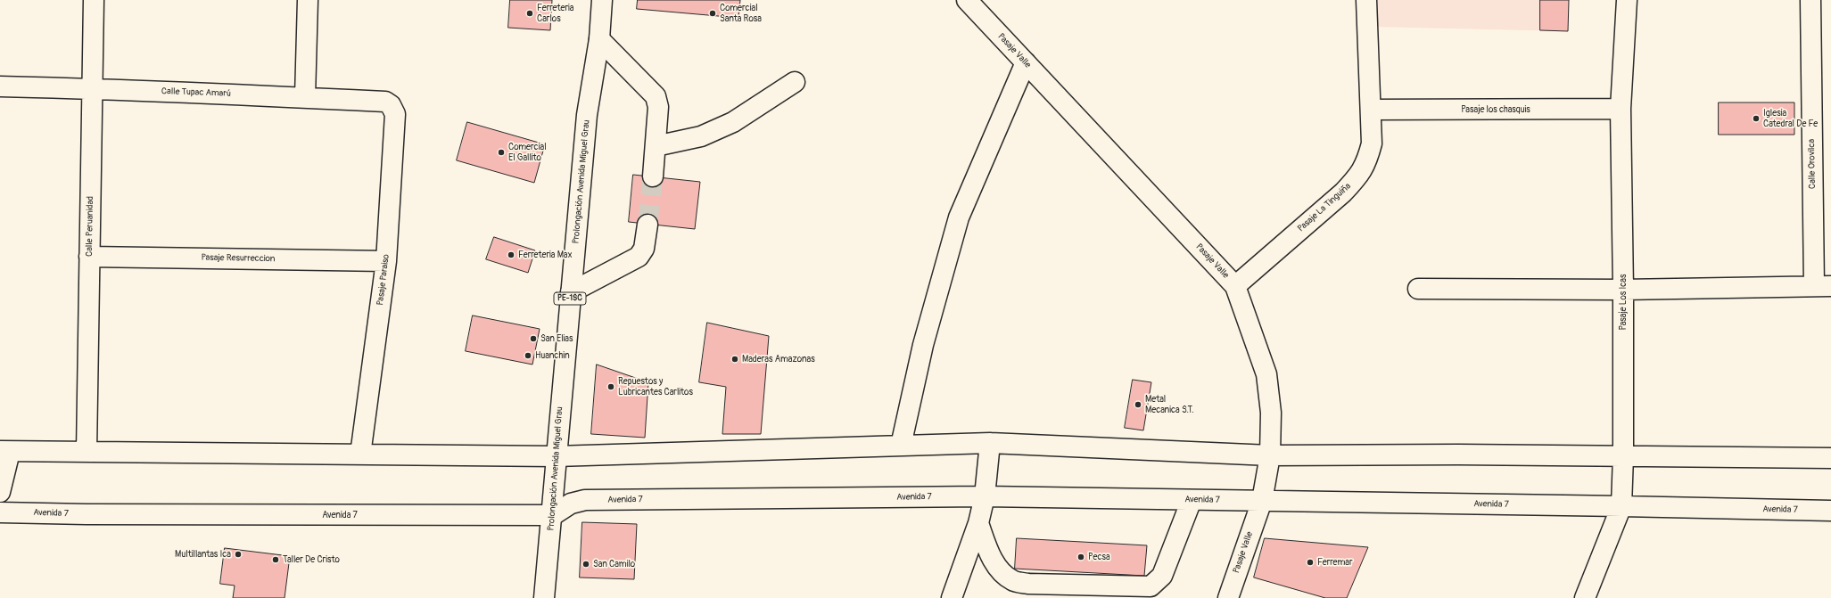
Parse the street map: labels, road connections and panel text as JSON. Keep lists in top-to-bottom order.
{
  "streets": {
    "street": [
      "Pasaje Valle",
      "Calle Tupac Amarú",
      "Pasaje los chasquis",
      "Calle Orovilca",
      "Prolongación Avenida Miguel Grau",
      "Pasaje La Tinguiña",
      "Calle Peruanidad",
      "Pasaje Resurreccion",
      "Pasaje Paraiso",
      "PE-1SC",
      "Pasaje Los Icas",
      "Avenida 7"
    ]
  },
  "crossings": [
    ["Pasaje Valle", "Pasaje La Tinguiña"],
    ["Pasaje Valle", "Avenida 7"],
    ["Calle Tupac Amarú", "Calle Peruanidad"],
    ["Calle Tupac Amarú", "Pasaje Paraiso"],
    ["Pasaje los chasquis", "Pasaje La Tinguiña"],
    ["Pasaje los chasquis", "Pasaje Los Icas"],
    ["Prolongación Avenida Miguel Grau", "Avenida 7"],
    ["Calle Peruanidad", "Pasaje Resurreccion"],
    ["Pasaje Resurreccion", "Pasaje Paraiso"],
    ["Pasaje Los Icas", "Avenida 7"]
  ],
  "places": [
    "Ferreteria Carlos",
    "Comercial Santa Rosa",
    "Iglesia Catedral De Fe",
    "Comercial El Gallito",
    "Ferreteria Max",
    "San Elias",
    "Huanchin",
    "Maderas Amazonas",
    "Repuestos y Lubricantes Carlitos",
    "Metal Mecanica S.T.",
    "Multillantas Ica",
    "Pecsa",
    "Taller De Cristo",
    "Ferremar",
    "San Camilo"
  ]
}
